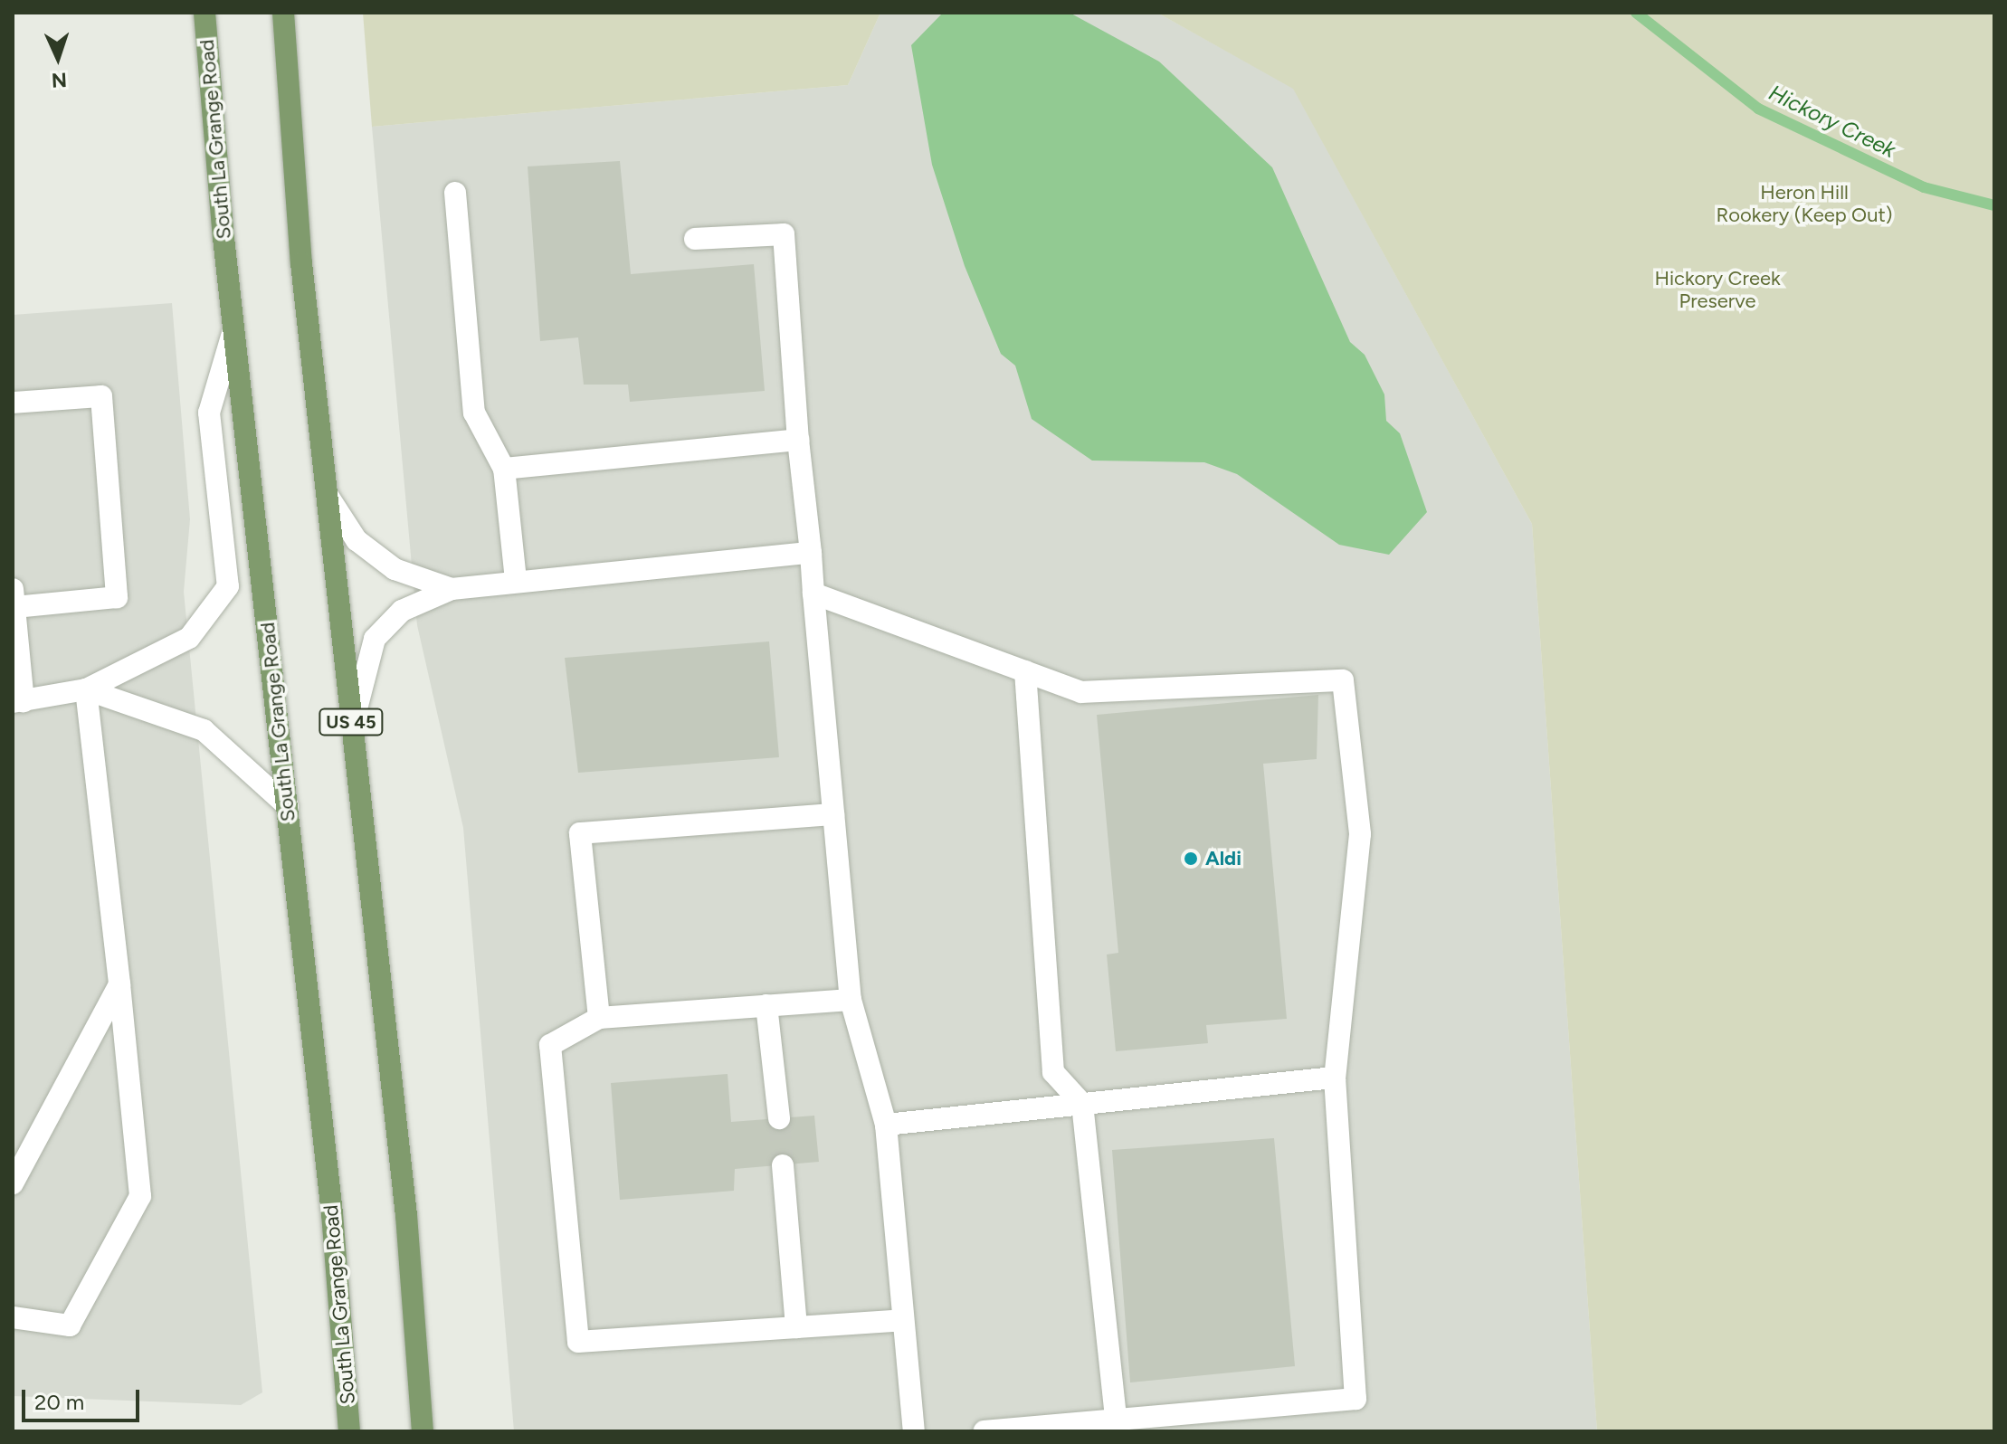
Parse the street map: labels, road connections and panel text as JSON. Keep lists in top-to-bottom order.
{
  "streets": {
    "main road": ["South La Grange Road", "US 45"]
  },
  "water": ["Hickory Creek"],
  "parks": ["Heron Hill Rookery (Keep Out)", "Hickory Creek Preserve"],
  "places": ["Aldi"],
  "scale_bar": "20 m",
  "north": "bottom"
}
